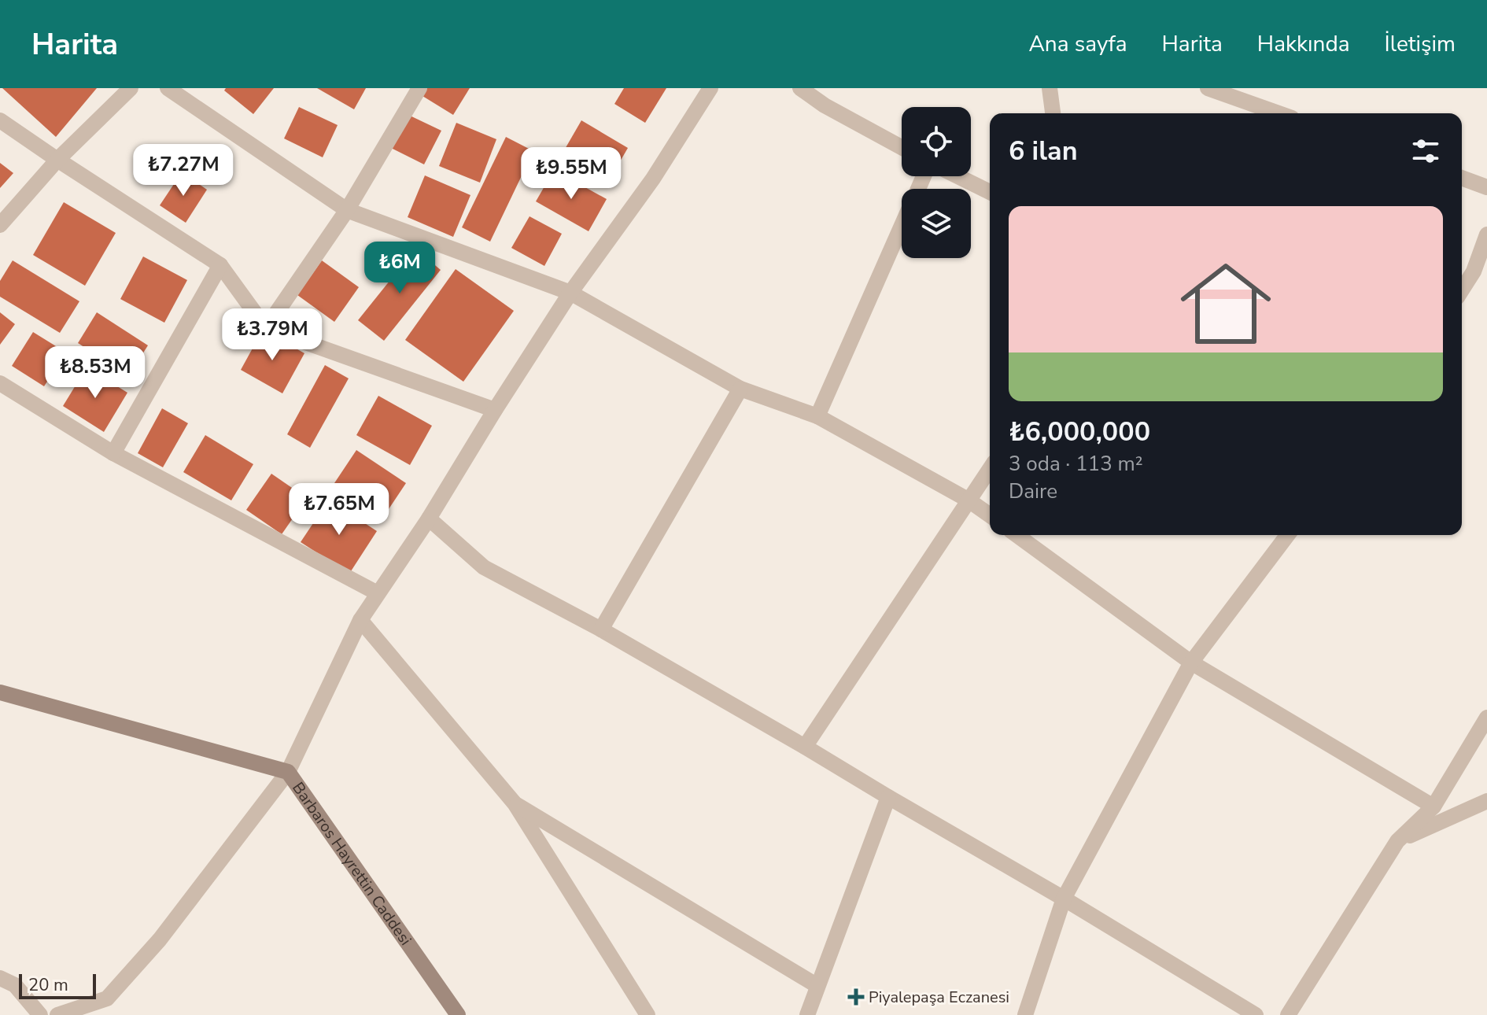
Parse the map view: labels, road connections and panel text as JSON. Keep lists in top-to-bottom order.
{
  "streets": {
    "street": ["Barbaros Hayrettin Caddesi"]
  },
  "places": {
    "health": ["Piyalepaşa Eczanesi"]
  },
  "scale_bar": "20 m",
  "page": {
    "header": "Harita",
    "nav": [
      "Ana sayfa",
      "Harita",
      "Hakkında",
      "İletişim"
    ],
    "heading": "6 ilan",
    "price": [
      "₺7.27M",
      "₺9.55M",
      "₺6M",
      "₺3.79M",
      "₺8.53M",
      "₺7.65M"
    ],
    "list": [
      {
        "name": "₺6,000,000",
        "note": "3 oda · 113 m² · Daire"
      }
    ],
    "scale": "20 m"
  }
}
